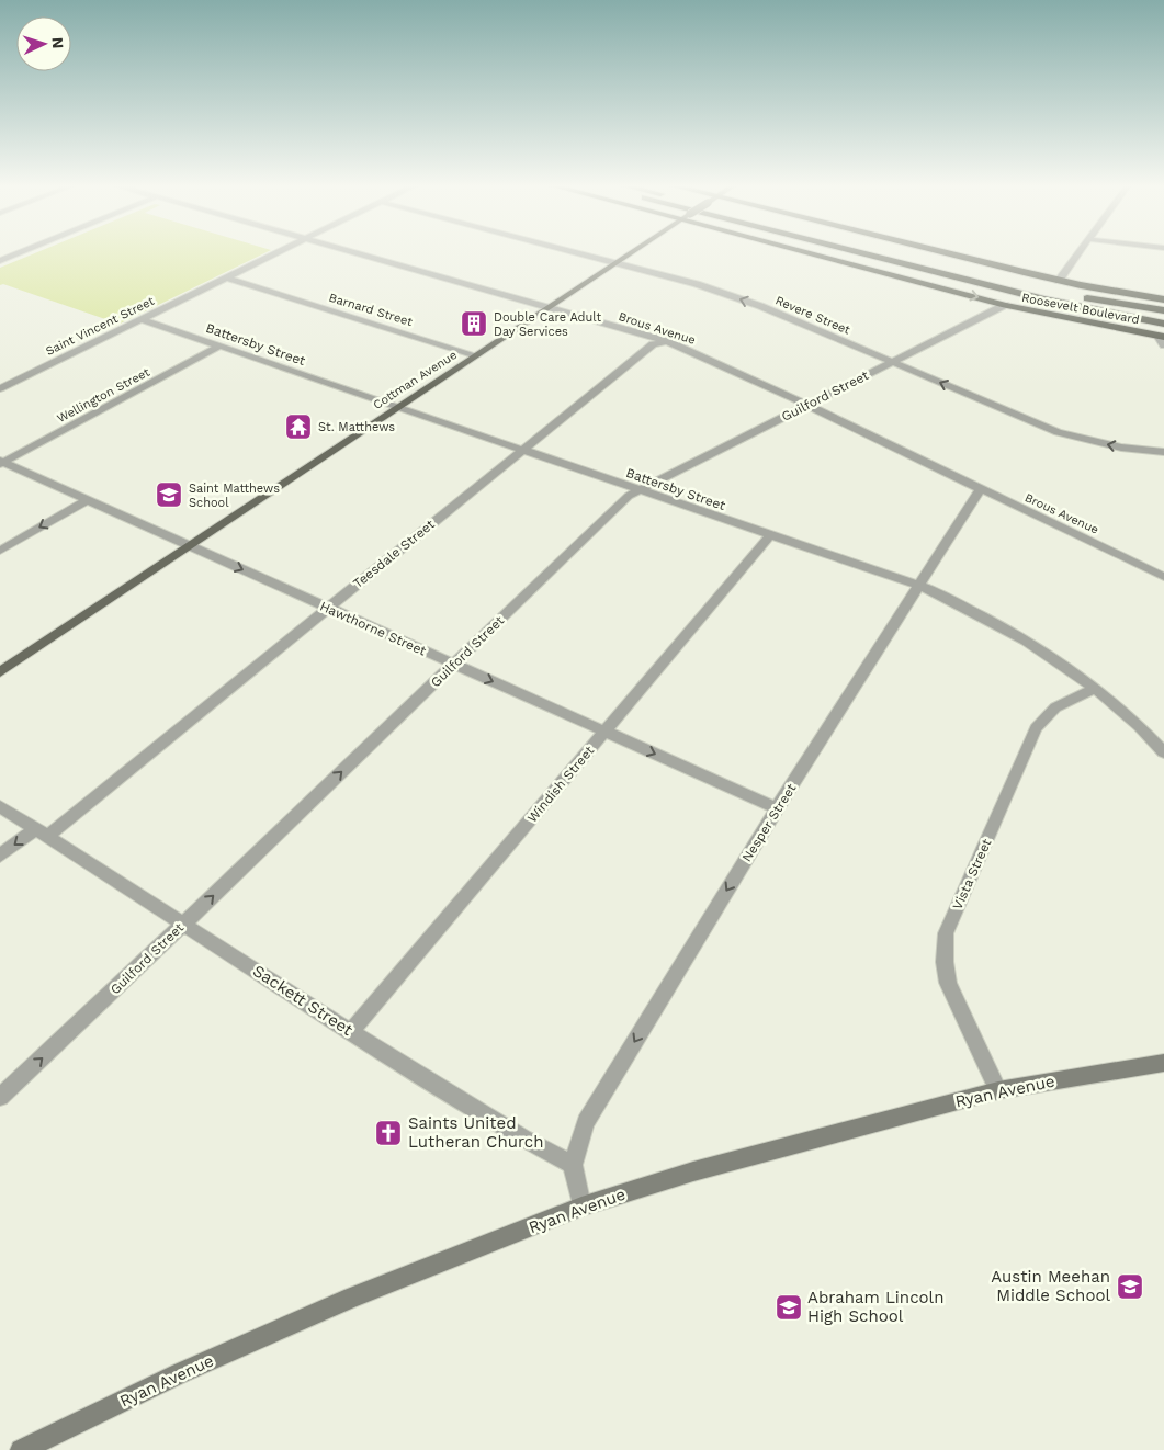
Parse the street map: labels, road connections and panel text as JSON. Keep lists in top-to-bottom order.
{
  "streets": {
    "highway": ["Roosevelt Boulevard"],
    "main road": ["Cottman Avenue"],
    "street": [
      "Barnard Street",
      "Revere Street",
      "Saint Vincent Street",
      "Brous Avenue",
      "Battersby Street",
      "Wellington Street",
      "Guilford Street",
      "Teesdale Street",
      "Hawthorne Street",
      "Windish Street",
      "Nesper Street",
      "Vista Street",
      "Sackett Street",
      "Ryan Avenue"
    ]
  },
  "crossings": [
    ["Roosevelt Boulevard", "Guilford Street"],
    ["Barnard Street", "Saint Vincent Street"],
    ["Barnard Street", "Cottman Avenue"],
    ["Revere Street", "Cottman Avenue"],
    ["Revere Street", "Guilford Street"],
    ["Saint Vincent Street", "Battersby Street"],
    ["Brous Avenue", "Cottman Avenue"],
    ["Brous Avenue", "Guilford Street"],
    ["Brous Avenue", "Teesdale Street"],
    ["Brous Avenue", "Nesper Street"],
    ["Battersby Street", "Cottman Avenue"],
    ["Battersby Street", "Wellington Street"],
    ["Battersby Street", "Guilford Street"],
    ["Battersby Street", "Teesdale Street"],
    ["Battersby Street", "Windish Street"],
    ["Battersby Street", "Nesper Street"],
    ["Battersby Street", "Vista Street"],
    ["Cottman Avenue", "Hawthorne Street"],
    ["Wellington Street", "Hawthorne Street"],
    ["Guilford Street", "Hawthorne Street"],
    ["Guilford Street", "Sackett Street"],
    ["Teesdale Street", "Hawthorne Street"],
    ["Teesdale Street", "Sackett Street"],
    ["Hawthorne Street", "Windish Street"],
    ["Hawthorne Street", "Nesper Street"],
    ["Windish Street", "Sackett Street"],
    ["Nesper Street", "Sackett Street"],
    ["Vista Street", "Ryan Avenue"]
  ],
  "one_way": [
    "Revere Street",
    "Guilford Street",
    "Hawthorne Street",
    "Nesper Street"
  ],
  "places": {
    "building": ["Double Care Adult Day Services"],
    "temple": ["St. Matthews"],
    "school or university": ["Saint Matthews School", "Austin Meehan Middle School", "Abraham Lincoln High School"],
    "church": ["Saints United Lutheran Church"]
  },
  "north": "right"
}
